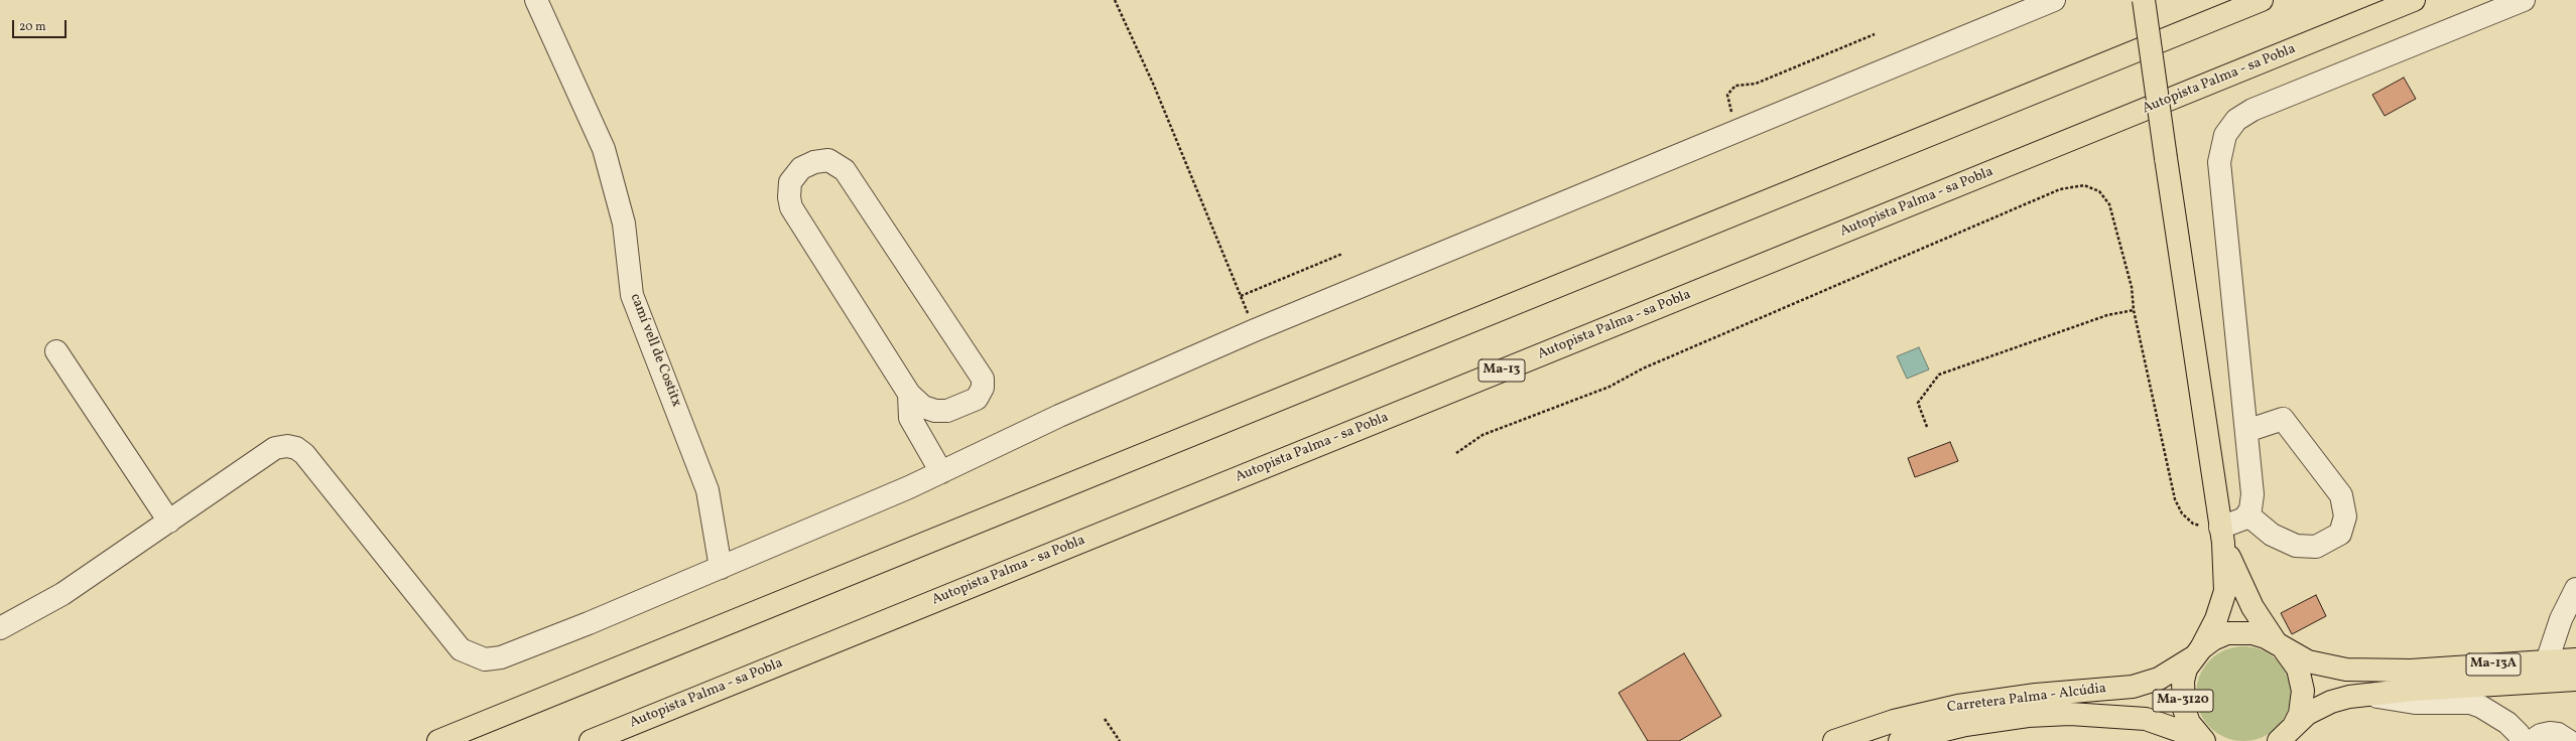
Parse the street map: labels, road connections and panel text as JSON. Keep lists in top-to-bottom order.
{
  "streets": {
    "main road": [
      "Autopista Palma - sa Pobla",
      "Ma-13",
      "Ma-13A",
      "Carretera Palma - Alcúdia",
      "Ma-3120"
    ],
    "street": ["camí vell de Costitx"]
  },
  "crossings": [
    ["Ma-13A", "Carretera Palma - Alcúdia"],
    ["Ma-13A", "Ma-3120"],
    ["Carretera Palma - Alcúdia", "Ma-3120"]
  ],
  "scale_bar": "20 m"
}
